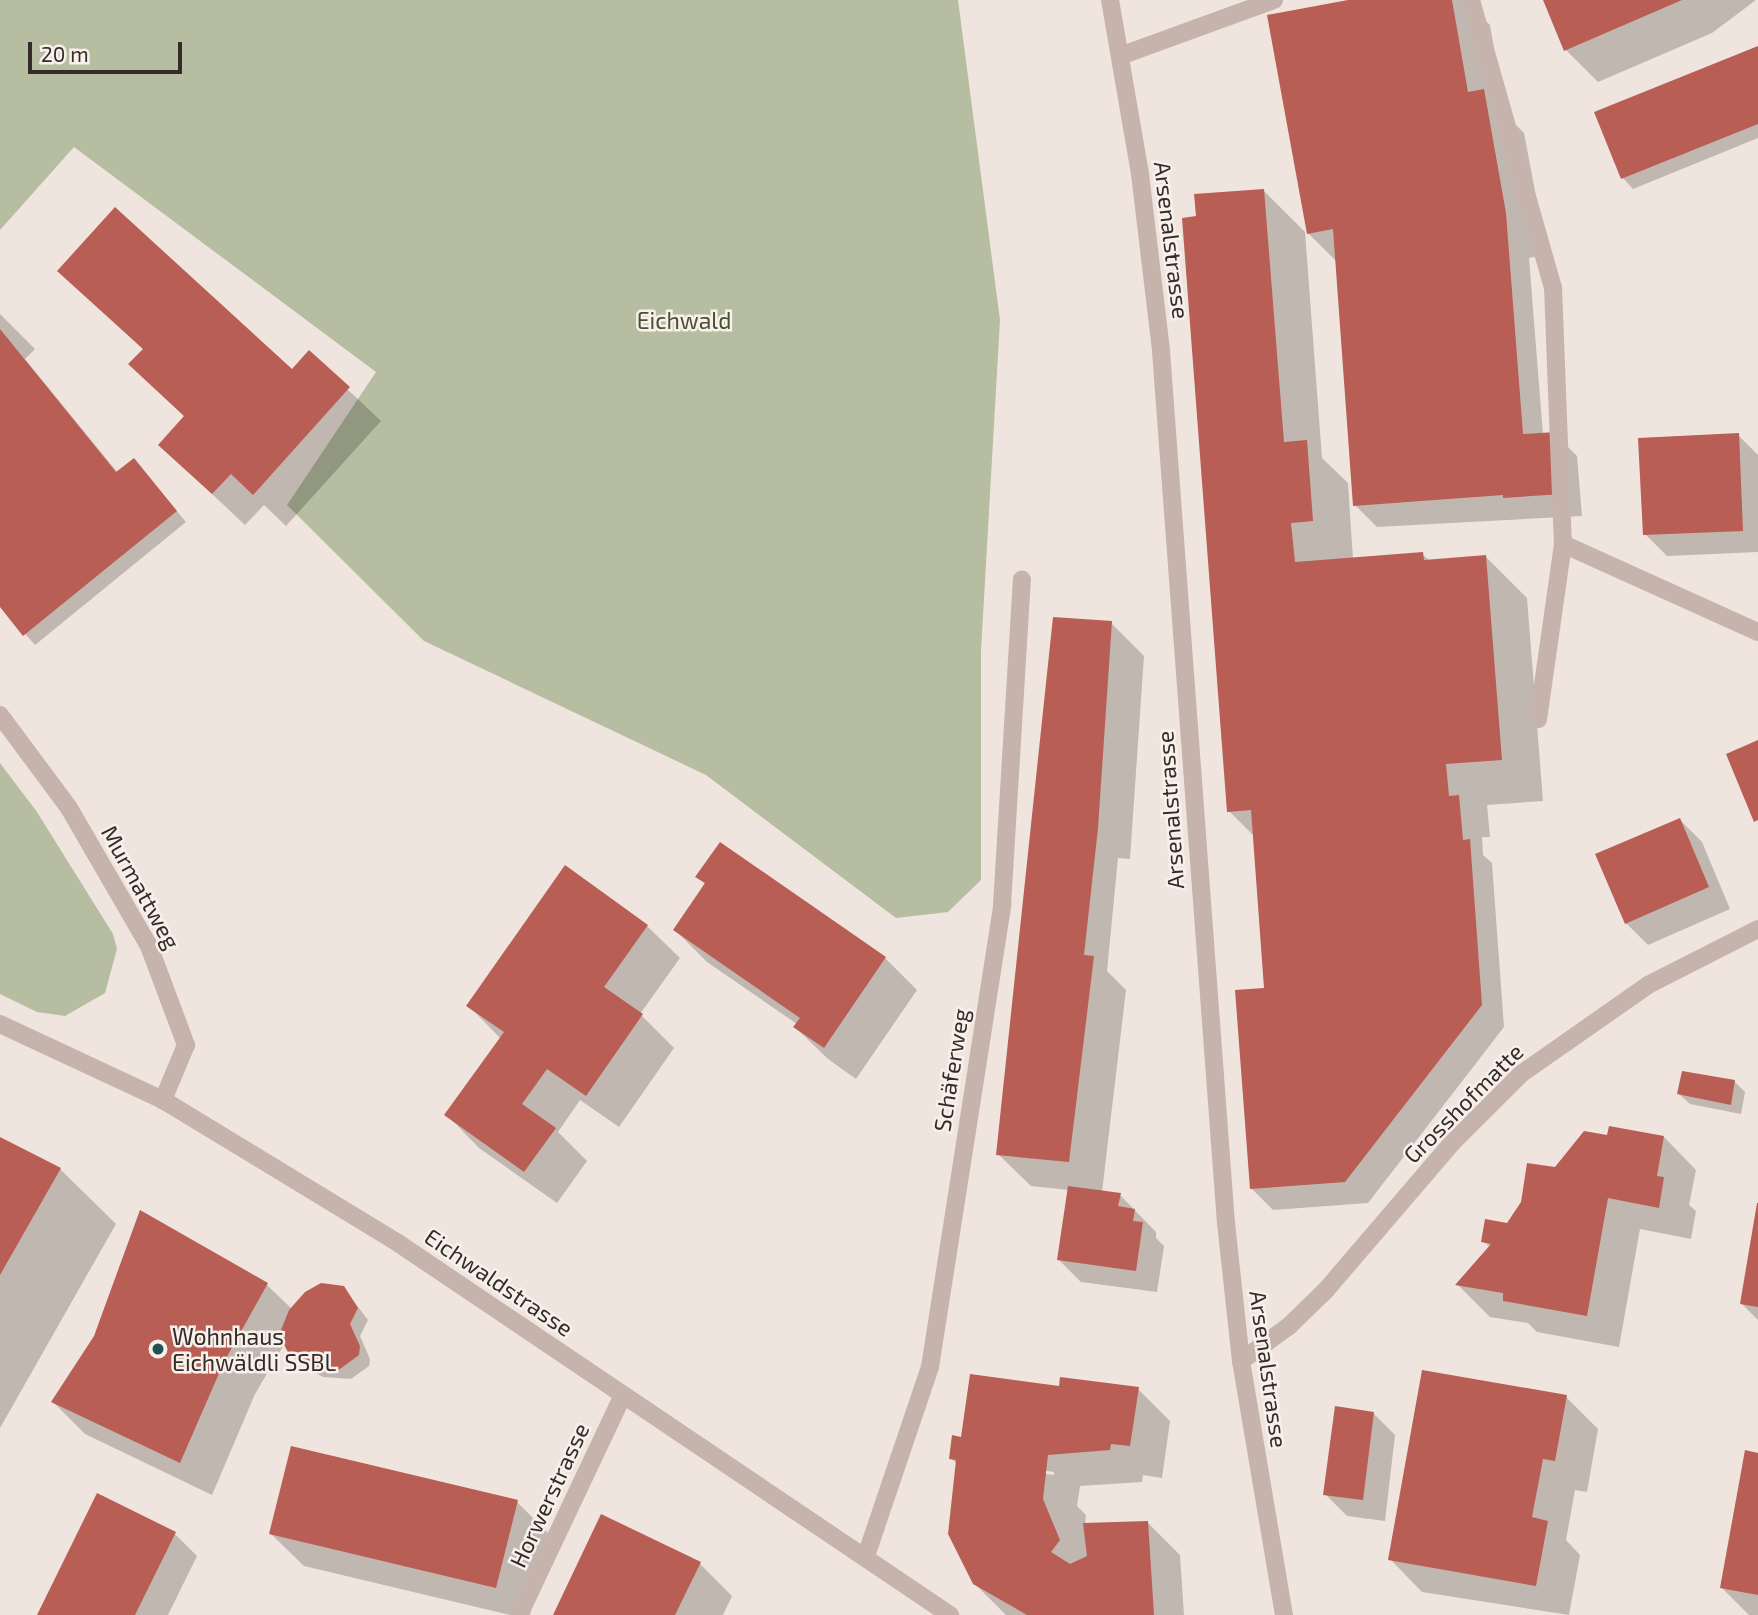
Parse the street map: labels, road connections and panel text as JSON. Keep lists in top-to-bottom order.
{
  "streets": {
    "street": [
      "Arsenalstrasse",
      "Murmattweg",
      "Schäferweg",
      "Grosshofmatte",
      "Eichwaldstrasse",
      "Horwerstrasse"
    ]
  },
  "crossings": [
    ["Arsenalstrasse", "Grosshofmatte"],
    ["Murmattweg", "Eichwaldstrasse"],
    ["Schäferweg", "Eichwaldstrasse"],
    ["Eichwaldstrasse", "Horwerstrasse"]
  ],
  "parks": ["Eichwald"],
  "places": ["Wohnhaus Eichwäldli SSBL"],
  "scale_bar": "20 m"
}
